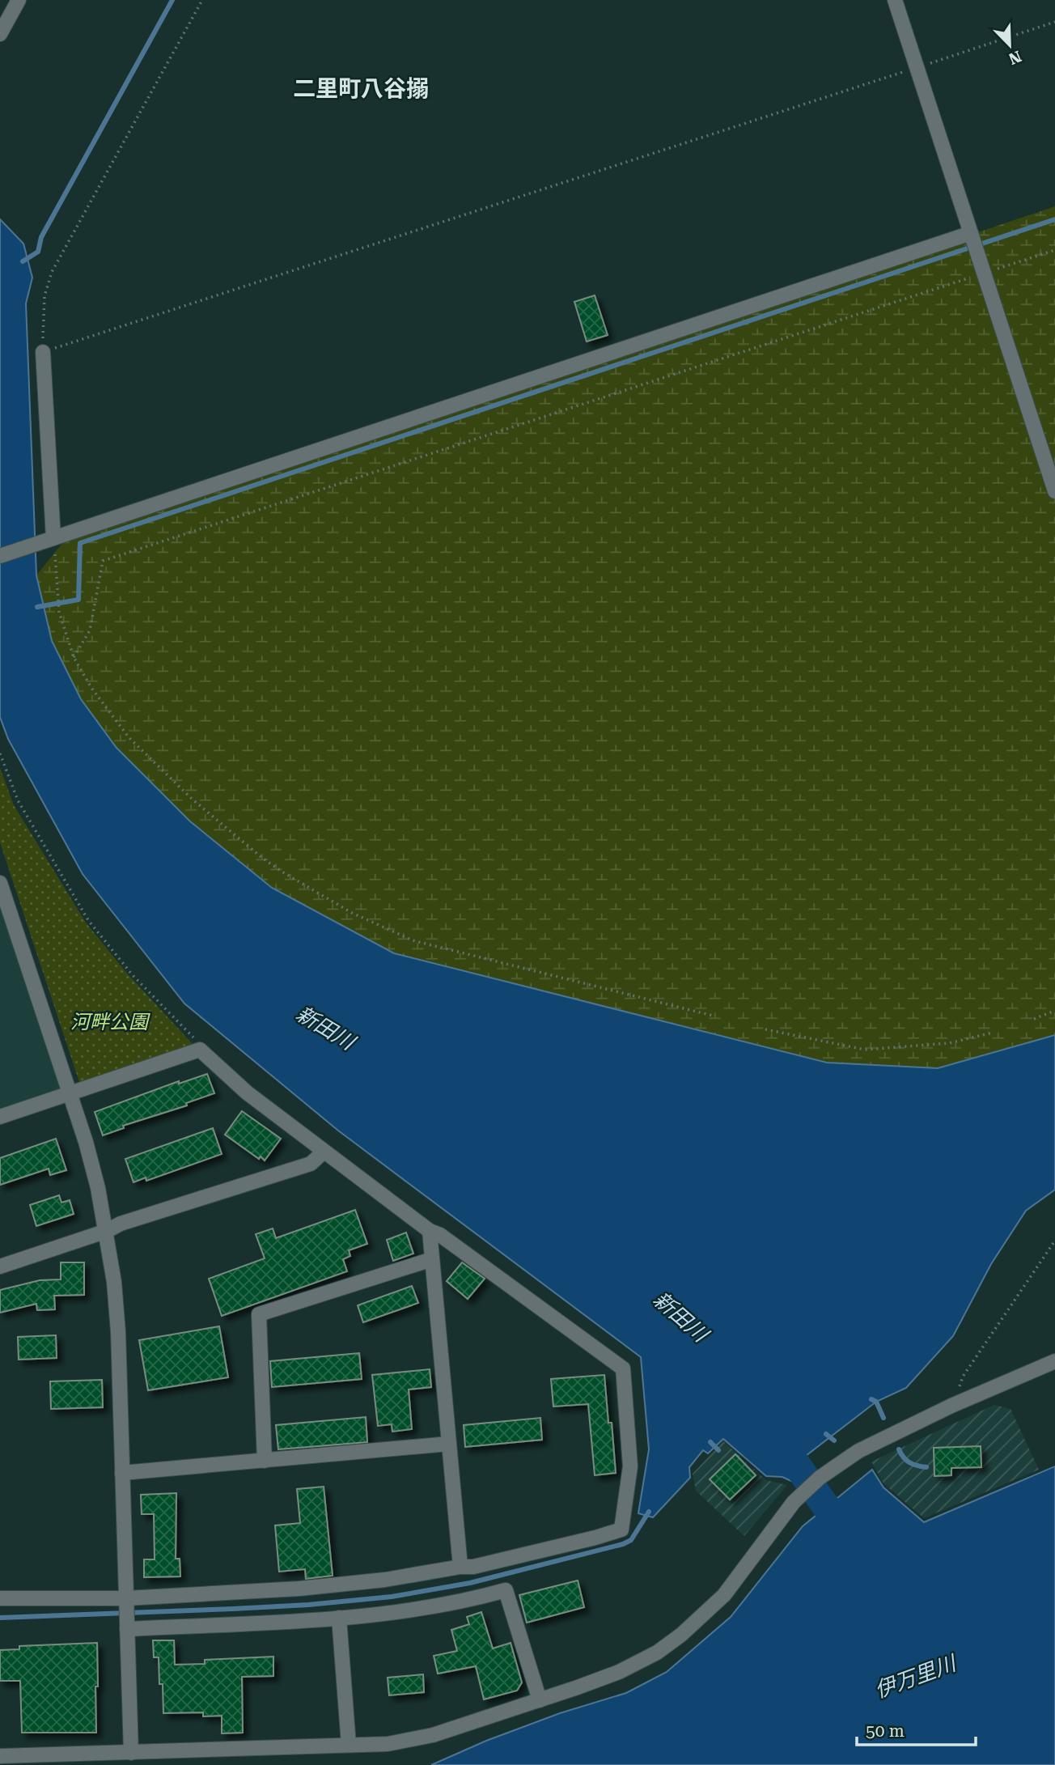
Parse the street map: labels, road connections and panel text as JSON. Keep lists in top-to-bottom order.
{
  "districts": ["二里町八谷搦"],
  "water": ["新田川", "伊万里川"],
  "parks": ["河畔公園"],
  "scale_bar": "50 m",
  "north": "bottom right"
}
